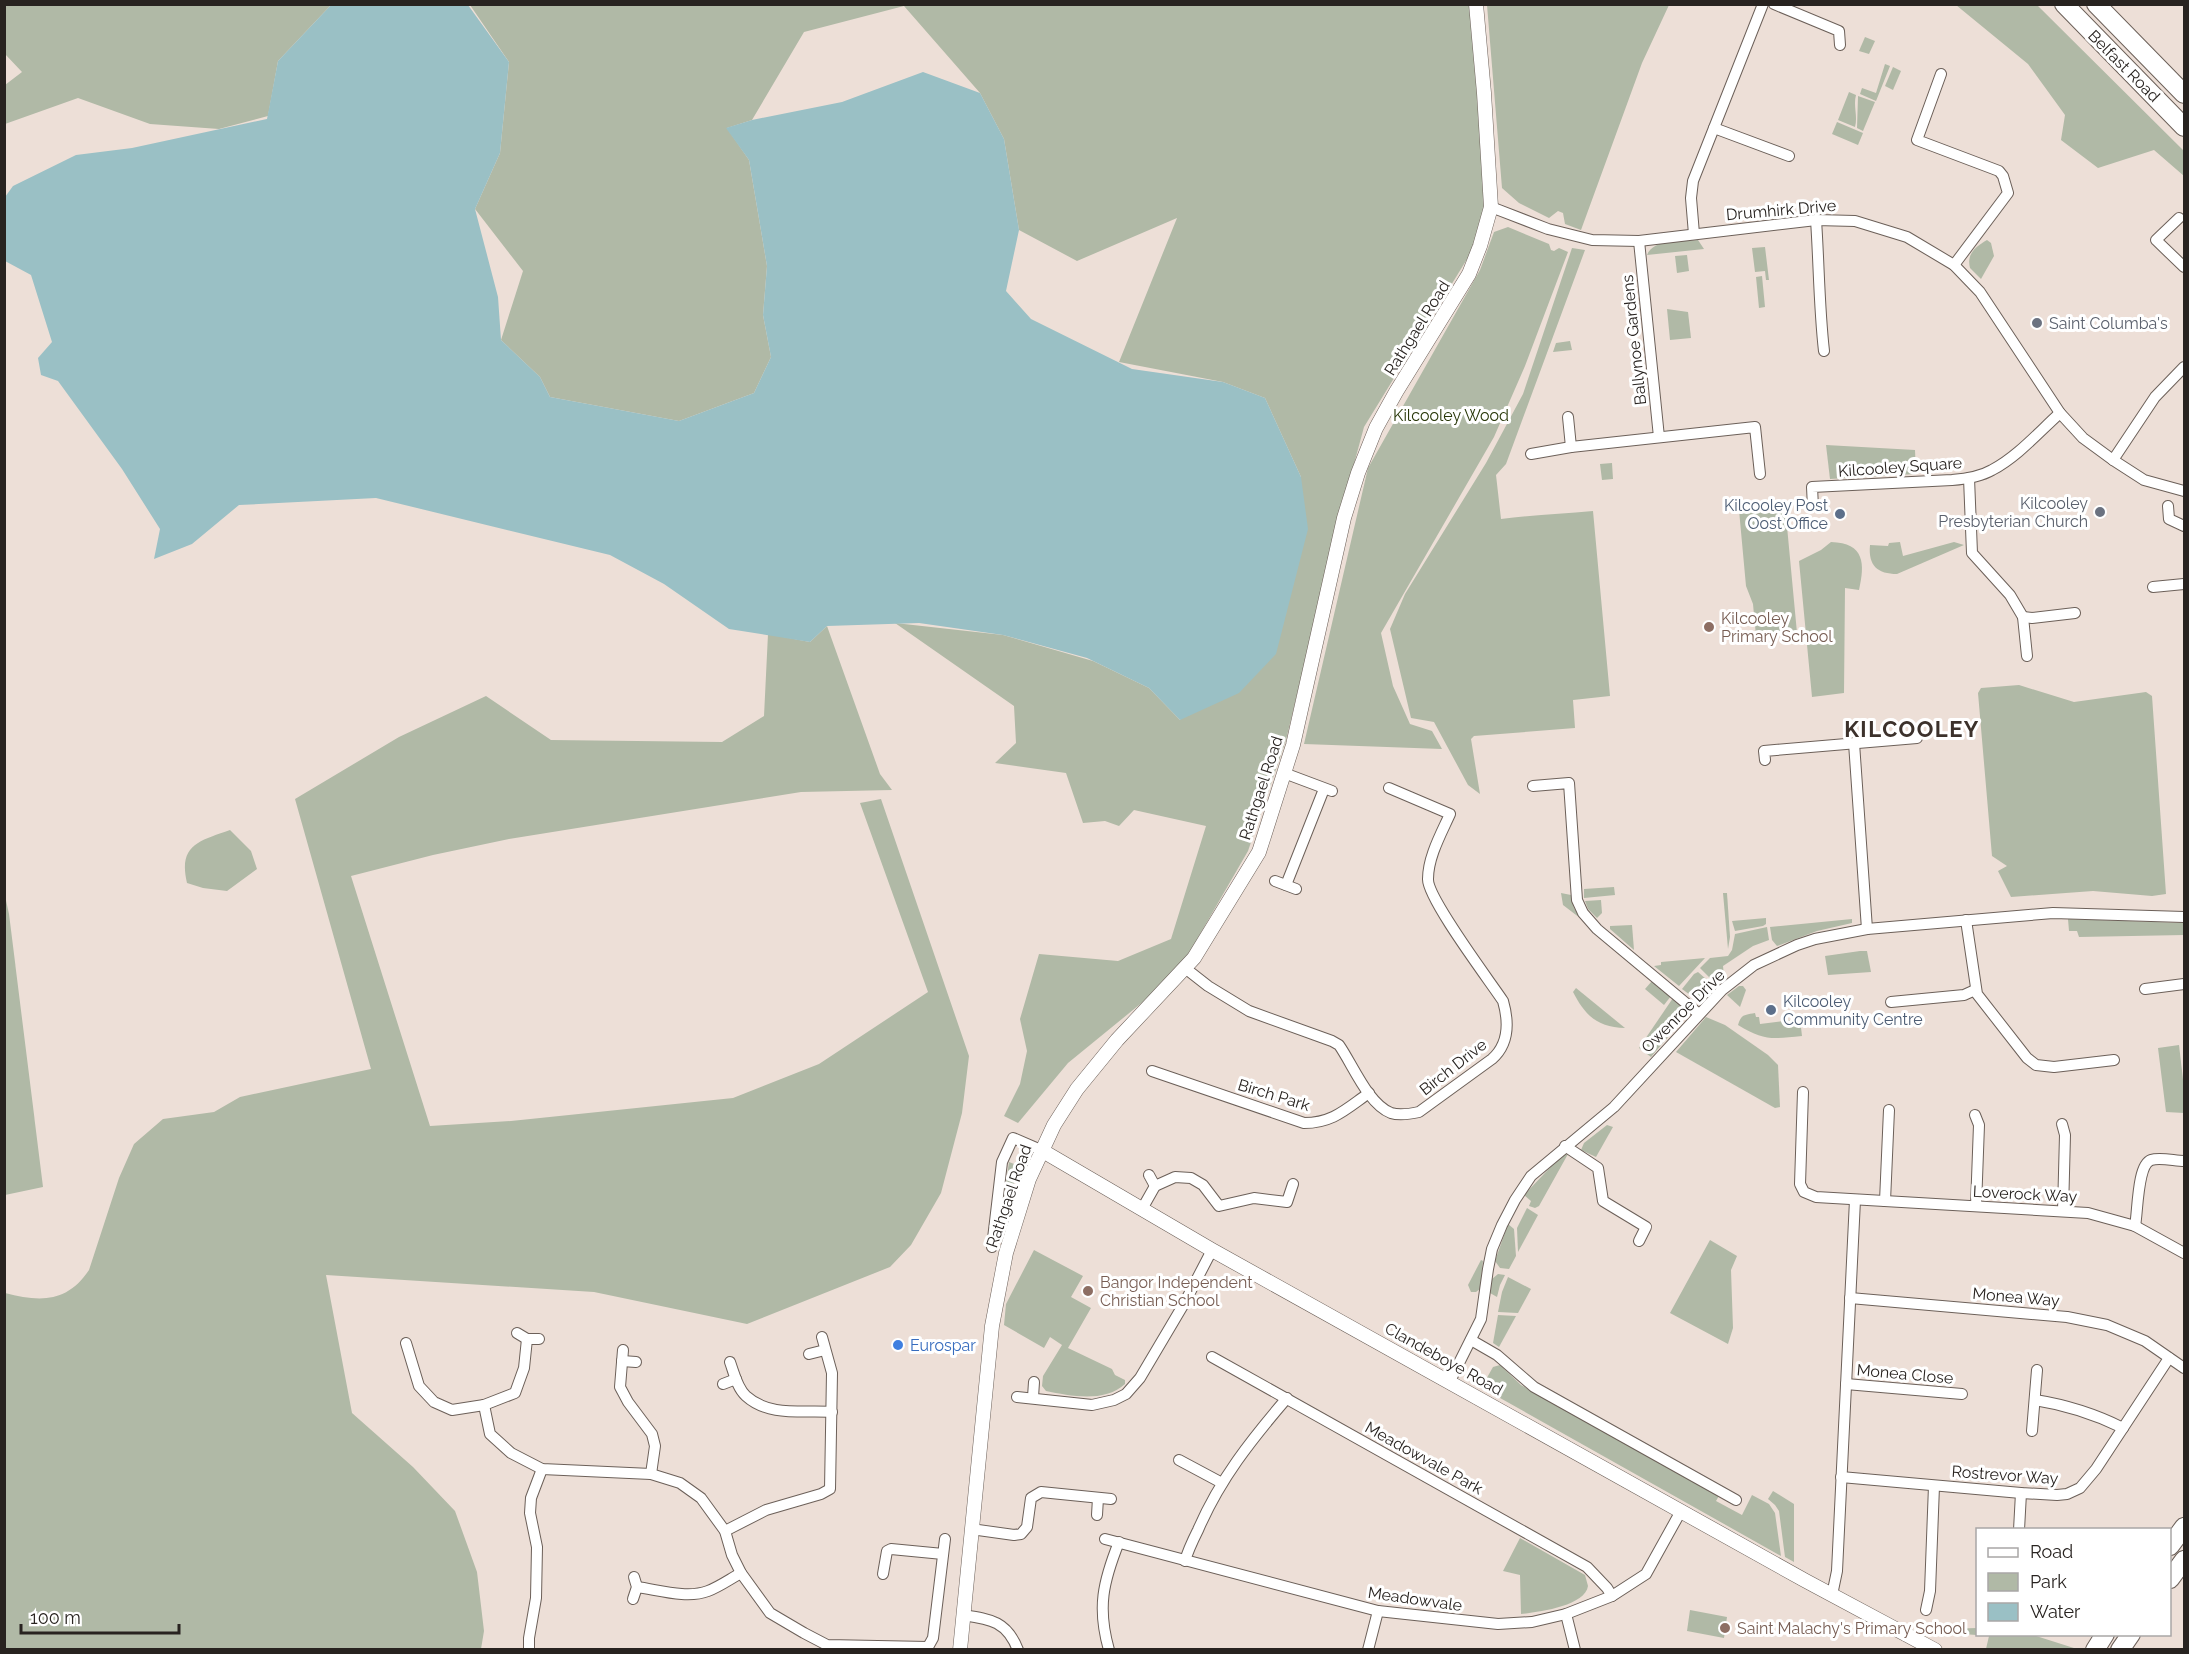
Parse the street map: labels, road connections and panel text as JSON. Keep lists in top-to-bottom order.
{
  "streets": {
    "highway": ["Belfast Road"],
    "street": [
      "Drumhirk Drive",
      "Rathgael Road",
      "Ballynoe Gardens",
      "Kilcooley Square",
      "Owenroe Drive",
      "Birch Drive",
      "Birch Park",
      "Loverock Way",
      "Monea Way",
      "Clandeboye Road",
      "Monea Close",
      "Meadowvale Park",
      "Rostrevor Way",
      "Meadowvale"
    ]
  },
  "crossings": [
    ["Drumhirk Drive", "Rathgael Road"],
    ["Drumhirk Drive", "Ballynoe Gardens"],
    ["Drumhirk Drive", "Kilcooley Square"],
    ["Rathgael Road", "Birch Drive"],
    ["Rathgael Road", "Clandeboye Road"],
    ["Owenroe Drive", "Clandeboye Road"],
    ["Birch Drive", "Birch Park"],
    ["Monea Way", "Rostrevor Way"],
    ["Clandeboye Road", "Meadowvale"],
    ["Meadowvale Park", "Meadowvale"]
  ],
  "districts": ["KILCOOLEY"],
  "parks": ["Kilcooley Wood"],
  "places": [
    "Saint Columba's",
    "Kilcooley Presbyterian Church",
    "Kilcooley Post Oost Office",
    "Kilcooley Primary School",
    "Kilcooley Community Centre",
    "Bangor Independent Christian School",
    "Eurospar",
    "Saint Malachy's Primary School"
  ],
  "legend": ["Road", "Park", "Water"],
  "scale_bar": "100 m"
}
